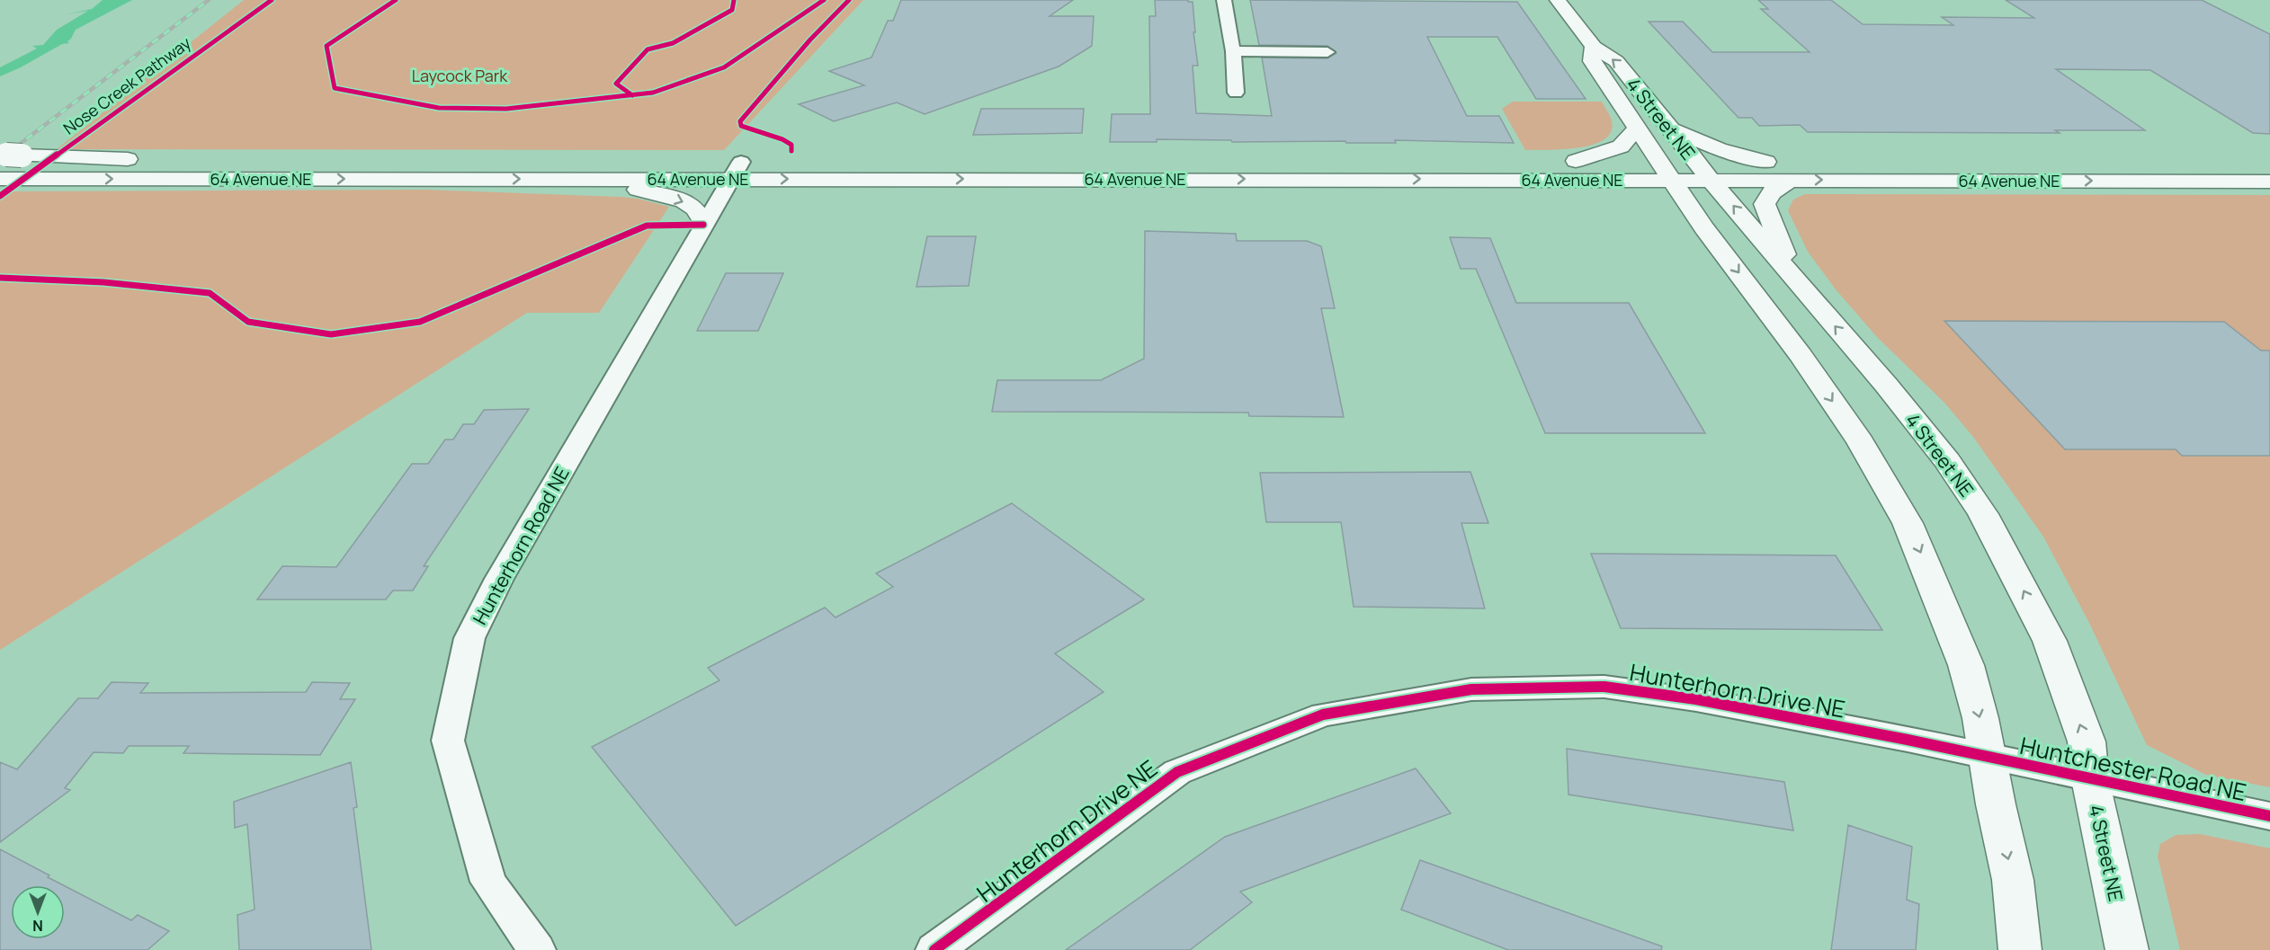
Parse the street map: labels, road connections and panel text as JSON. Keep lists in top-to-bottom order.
{
  "streets": {
    "main road": ["4 Street NE", "64 Avenue NE"],
    "street": ["Hunterhorn Road NE", "Hunterhorn Drive NE", "Huntchester Road NE"],
    "cycle path": ["Nose Creek Pathway"]
  },
  "crossings": [
    ["4 Street NE", "64 Avenue NE"],
    ["4 Street NE", "Hunterhorn Drive NE"],
    ["4 Street NE", "Huntchester Road NE"],
    ["64 Avenue NE", "Hunterhorn Road NE"],
    ["Hunterhorn Drive NE", "Huntchester Road NE"]
  ],
  "parks": ["Laycock Park"],
  "north": "bottom"
}
